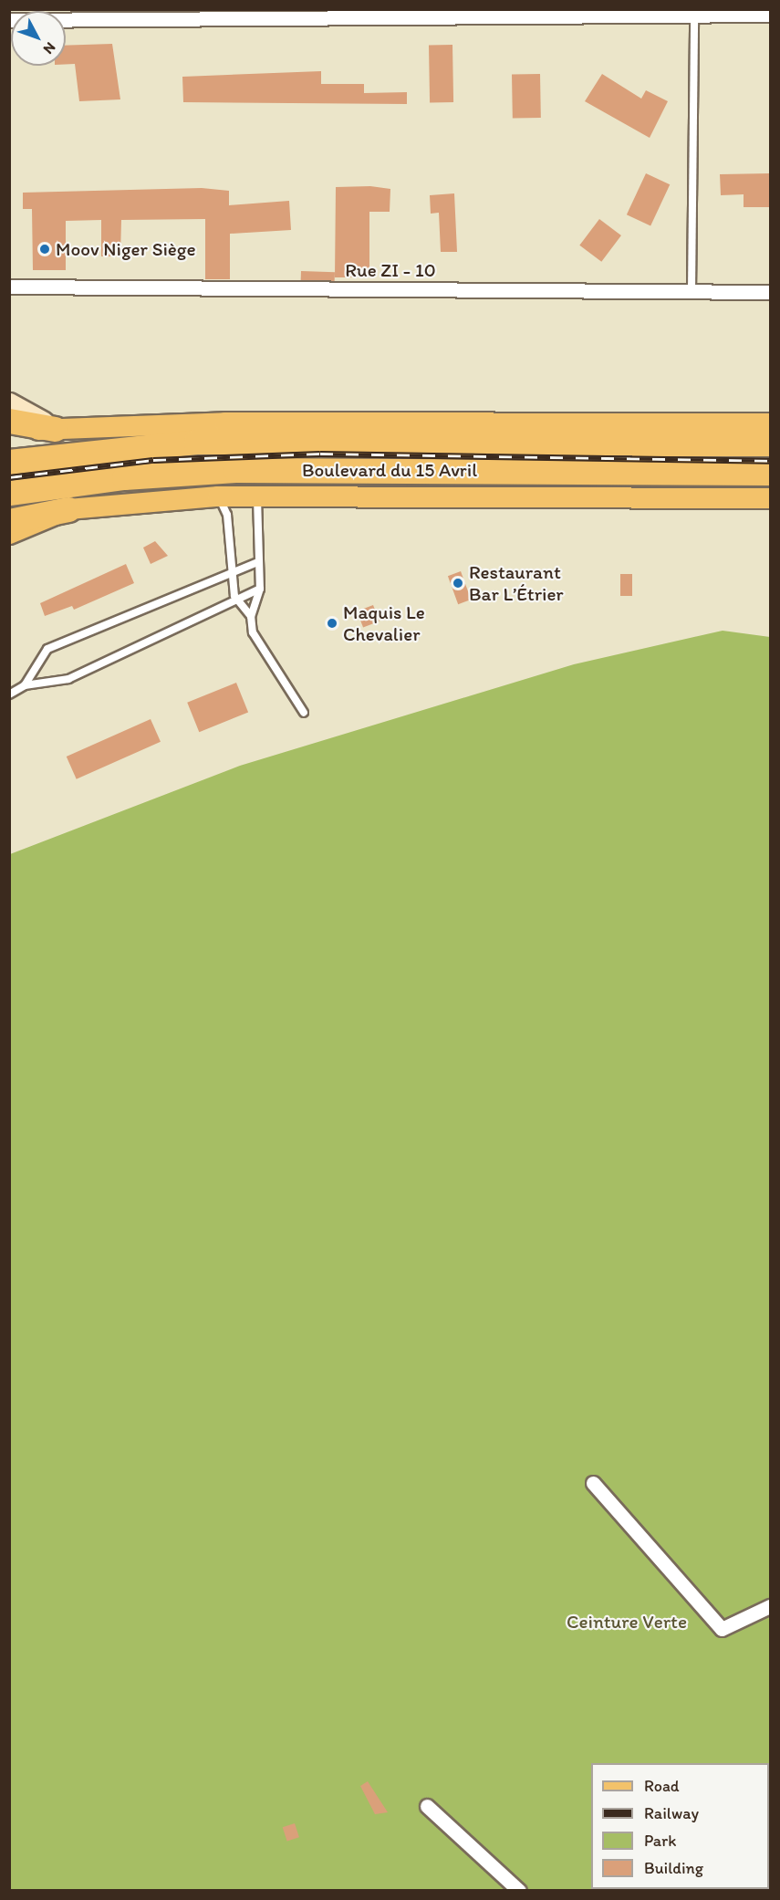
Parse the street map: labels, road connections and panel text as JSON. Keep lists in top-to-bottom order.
{
  "streets": {
    "highway": ["Boulevard du 15 Avril"],
    "street": ["Rue ZI - 10"]
  },
  "parks": ["Ceinture Verte"],
  "places": ["Moov Niger Siège", "Restaurant Bar L’Étrier", "Maquis Le Chevalier"],
  "legend": [
    "Road",
    "Railway",
    "Park",
    "Building"
  ],
  "north": "bottom right"
}
